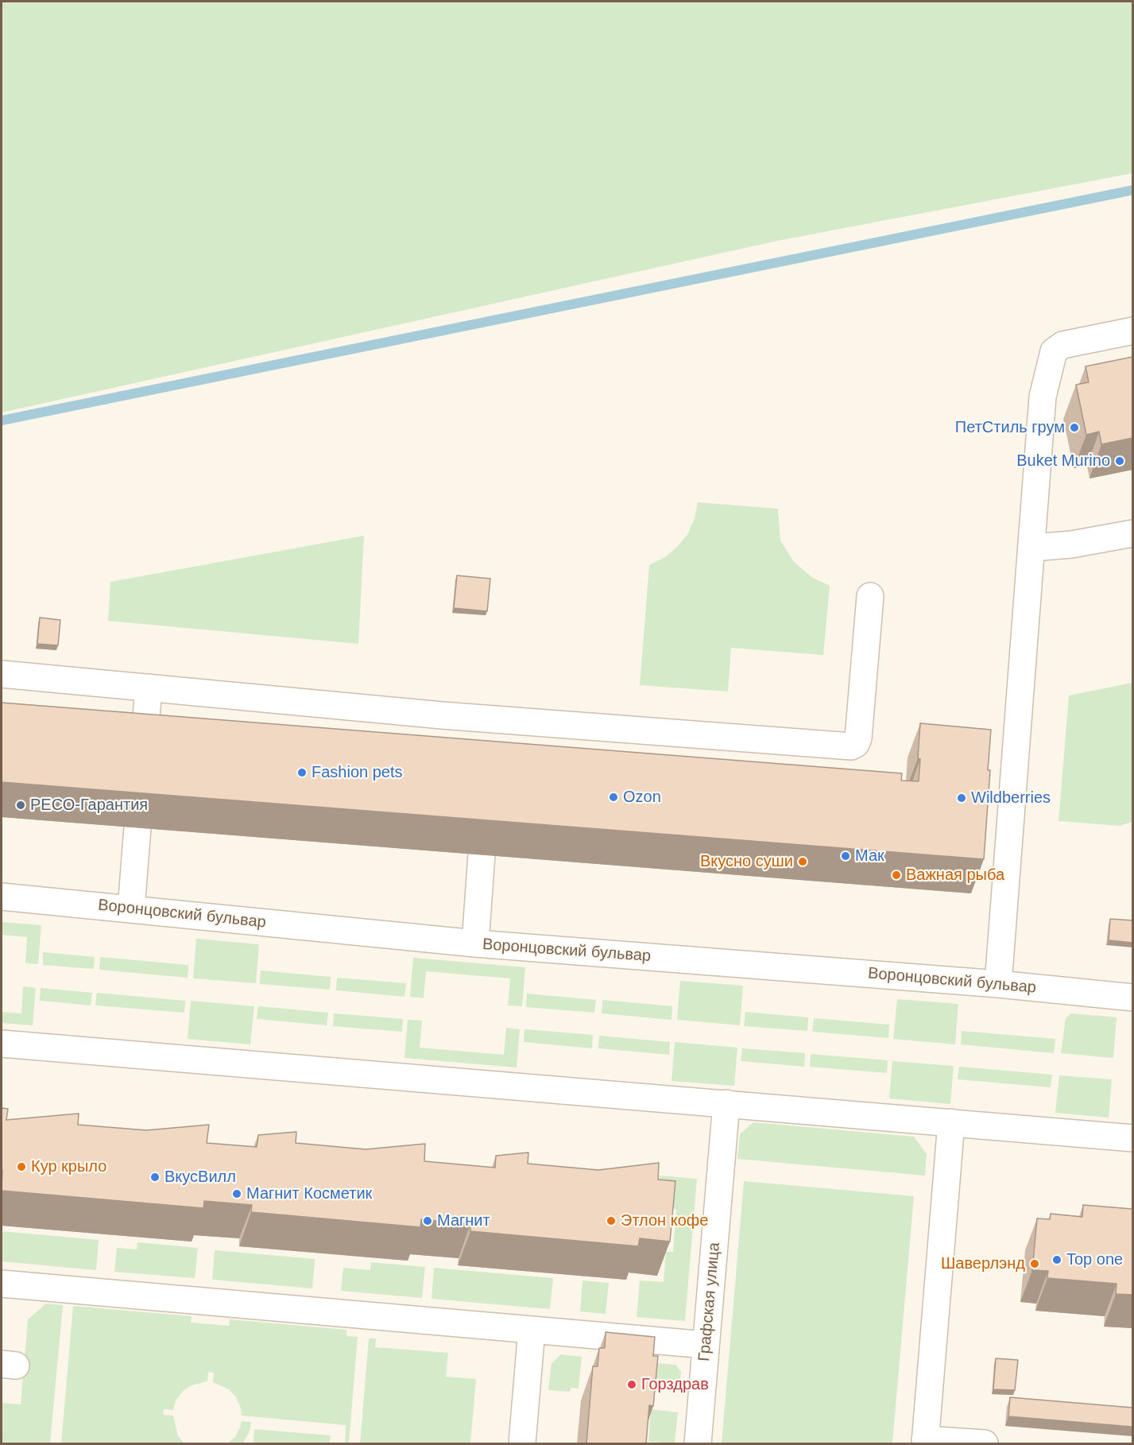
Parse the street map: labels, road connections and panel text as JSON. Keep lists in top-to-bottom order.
{
  "streets": {
    "street": ["Воронцовский бульвар", "Графская улица"]
  },
  "places": [
    "ПетСтиль грум",
    "Buket Murino",
    "Fashion pets",
    "Ozon",
    "Wildberries",
    "РЕСО-Гарантия",
    "Мак",
    "Вкусно суши",
    "Важная рыба",
    "Кур крыло",
    "ВкусВилл",
    "Магнит Косметик",
    "Магнит",
    "Этлон кофе",
    "Top one",
    "Шаверлэнд",
    "Горздрав"
  ]
}
